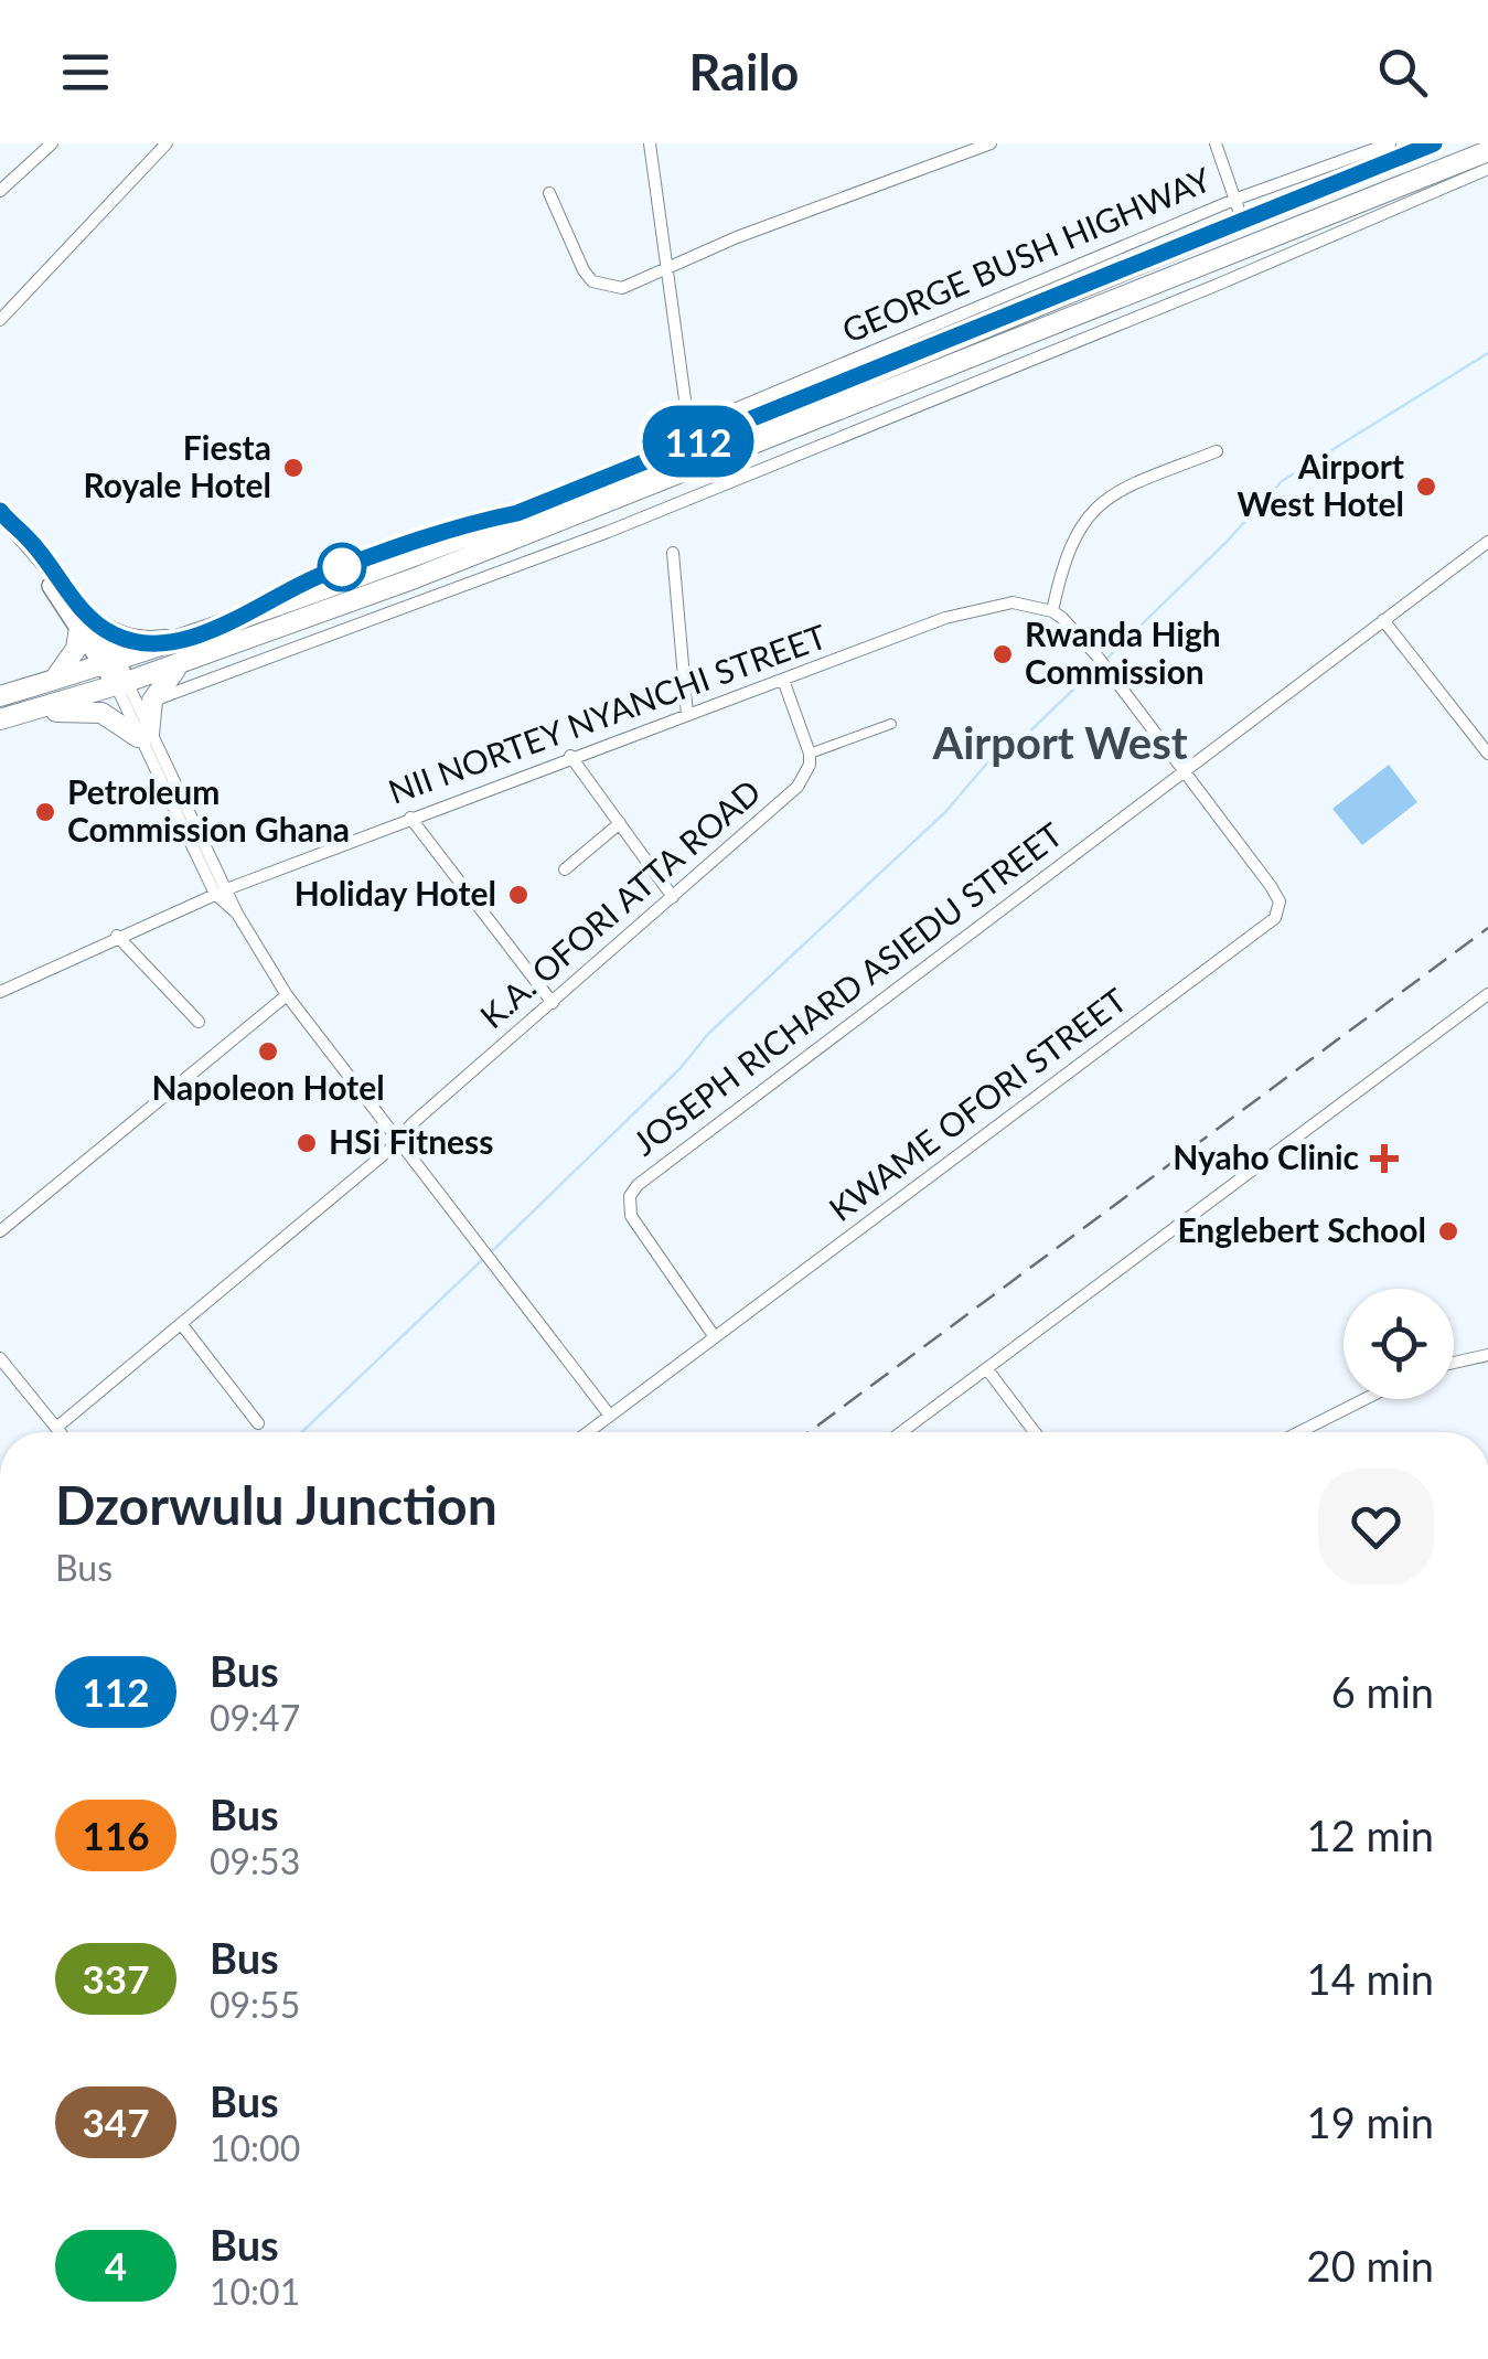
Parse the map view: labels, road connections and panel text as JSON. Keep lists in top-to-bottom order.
{
  "streets": {
    "street": [
      "GEORGE BUSH HIGHWAY",
      "NII NORTEY NYANCHI STREET",
      "K.A. OFORI ATTA ROAD",
      "JOSEPH RICHARD ASIEDU STREET",
      "KWAME OFORI STREET"
    ]
  },
  "crossings": [
    ["JOSEPH RICHARD ASIEDU STREET", "KWAME OFORI STREET"]
  ],
  "districts": ["Airport West"],
  "places": {
    "other": [
      "Fiesta Royale Hotel",
      "Airport West Hotel",
      "Rwanda High Commission",
      "Petroleum Commission Ghana",
      "Holiday Hotel",
      "Napoleon Hotel",
      "HSi Fitness",
      "Englebert School"
    ],
    "health": ["Nyaho Clinic"]
  },
  "lines": ["bus line 112"],
  "page": {
    "header": "Railo",
    "on_map": "112",
    "heading": ["Dzorwulu Junction", "Bus"],
    "list": [
      {
        "mark": "112",
        "name": "Bus",
        "note": "09:47",
        "value": "6 min"
      },
      {
        "mark": "116",
        "name": "Bus",
        "note": "09:53",
        "value": "12 min"
      },
      {
        "mark": "337",
        "name": "Bus",
        "note": "09:55",
        "value": "14 min"
      },
      {
        "mark": "347",
        "name": "Bus",
        "note": "10:00",
        "value": "19 min"
      },
      {
        "mark": "4",
        "name": "Bus",
        "note": "10:01",
        "value": "20 min"
      }
    ]
  }
}
